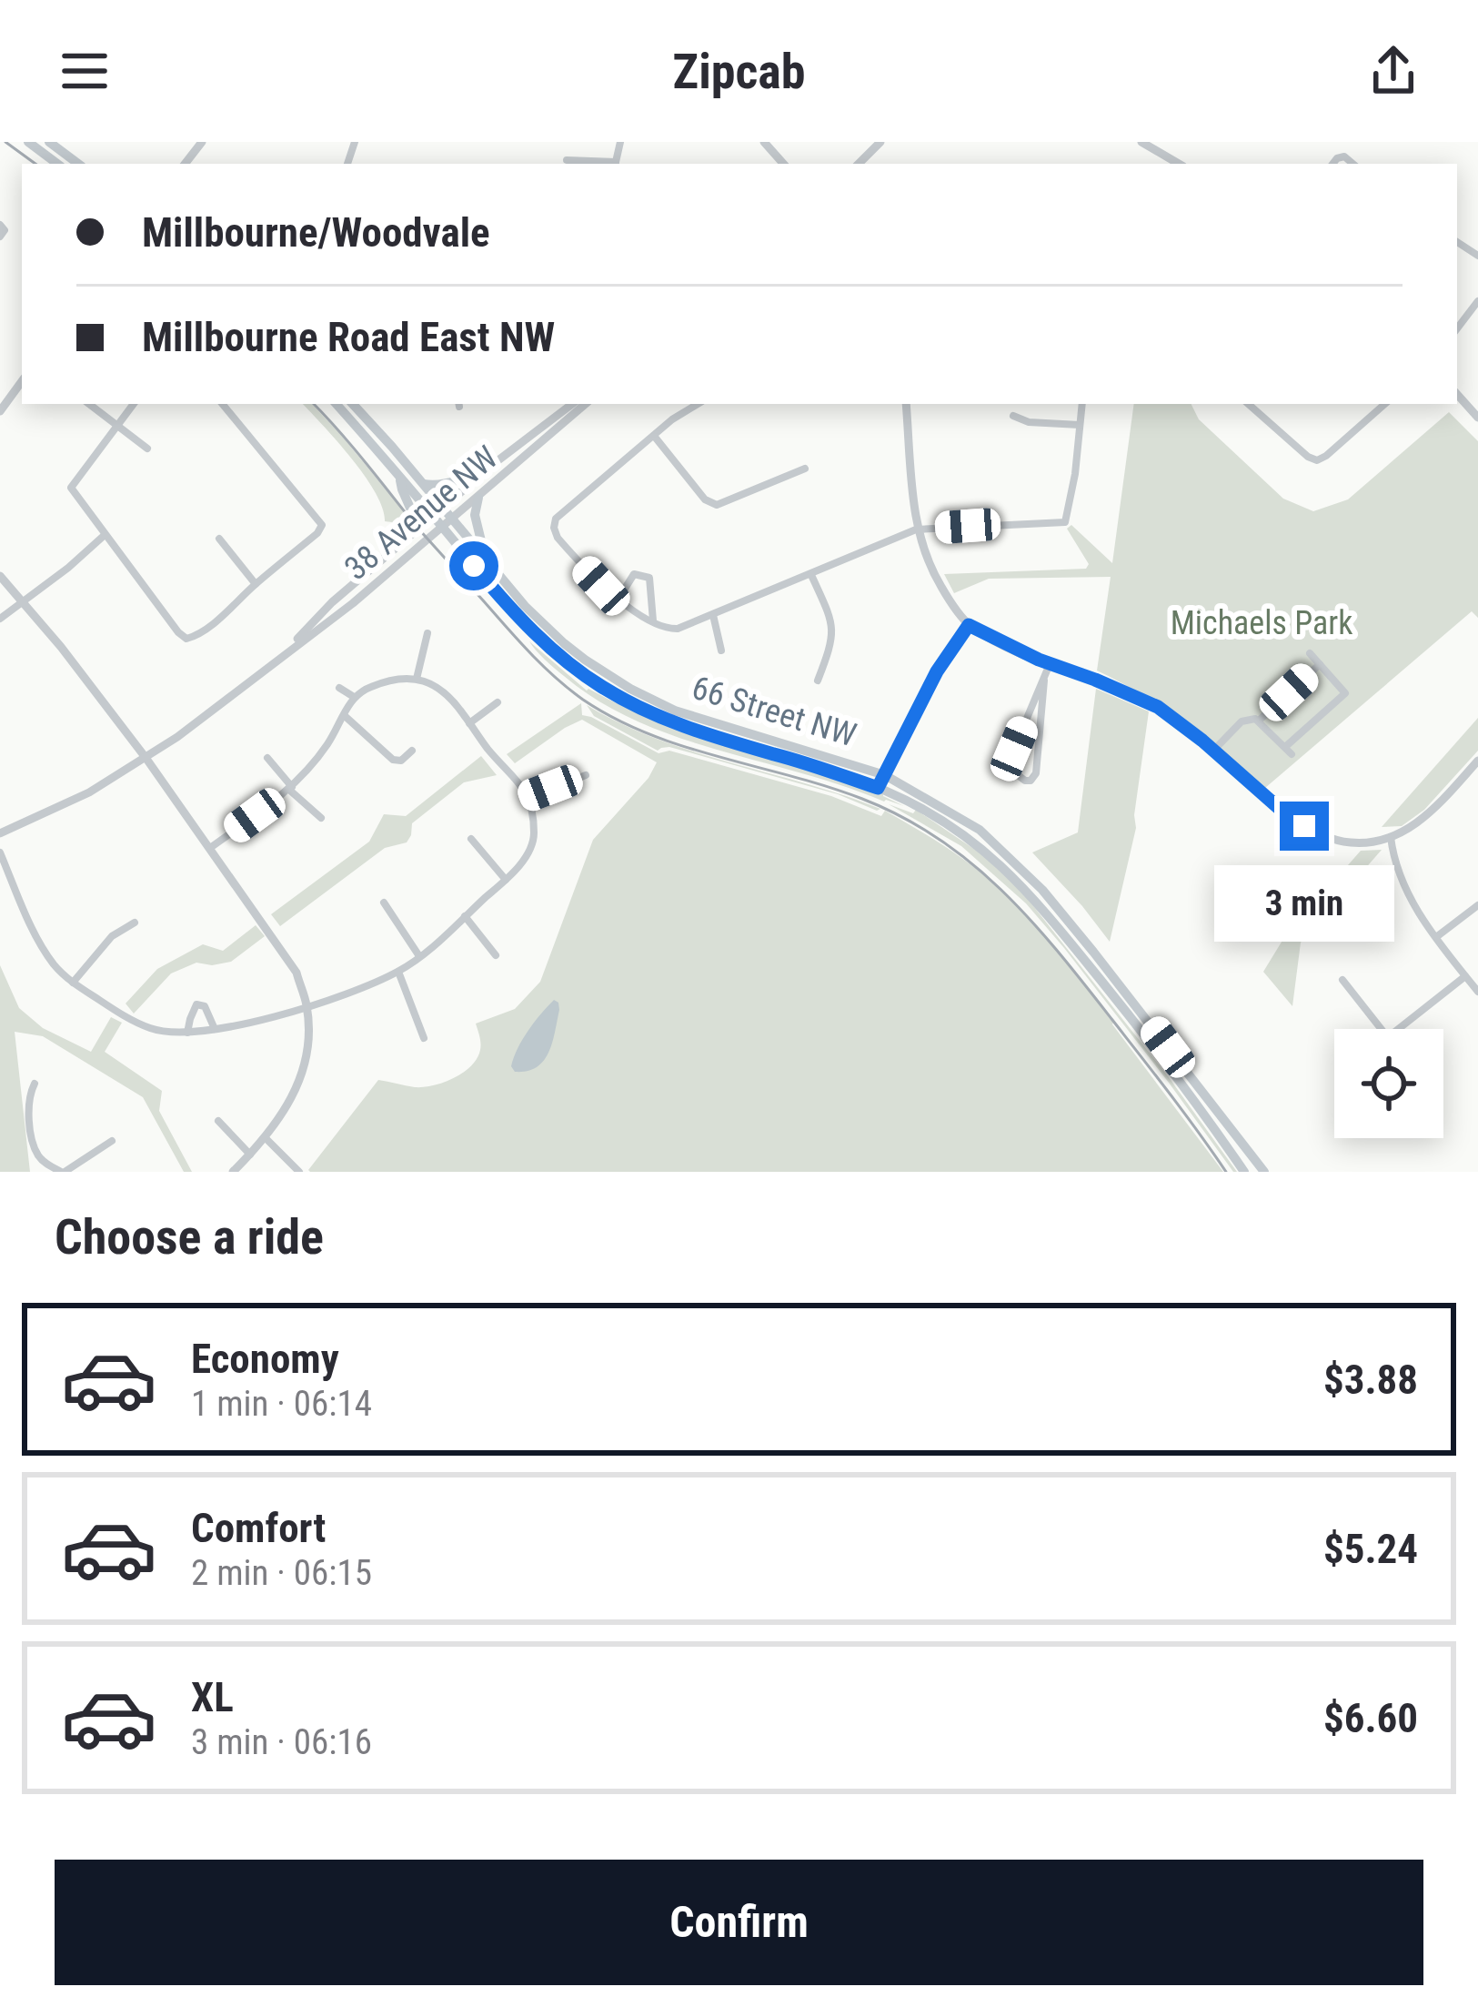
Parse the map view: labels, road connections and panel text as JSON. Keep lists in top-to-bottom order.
{
  "streets": {
    "main road": ["66 Street NW"],
    "street": ["38 Avenue NW"]
  },
  "crossings": [
    ["38 Avenue NW", "66 Street NW"]
  ],
  "parks": ["Michaels Park"],
  "page": {
    "header": "Zipcab",
    "banner": ["Millbourne/Woodvale", "Millbourne Road East NW"],
    "bubble": "3 min",
    "heading": "Choose a ride",
    "list": [
      {
        "name": "Economy",
        "note": "1 min · 06:14",
        "value": "$3.88"
      },
      {
        "name": "Comfort",
        "note": "2 min · 06:15",
        "value": "$5.24"
      },
      {
        "name": "XL",
        "note": "3 min · 06:16",
        "value": "$6.60"
      }
    ],
    "buttons": "Confirm"
  }
}
